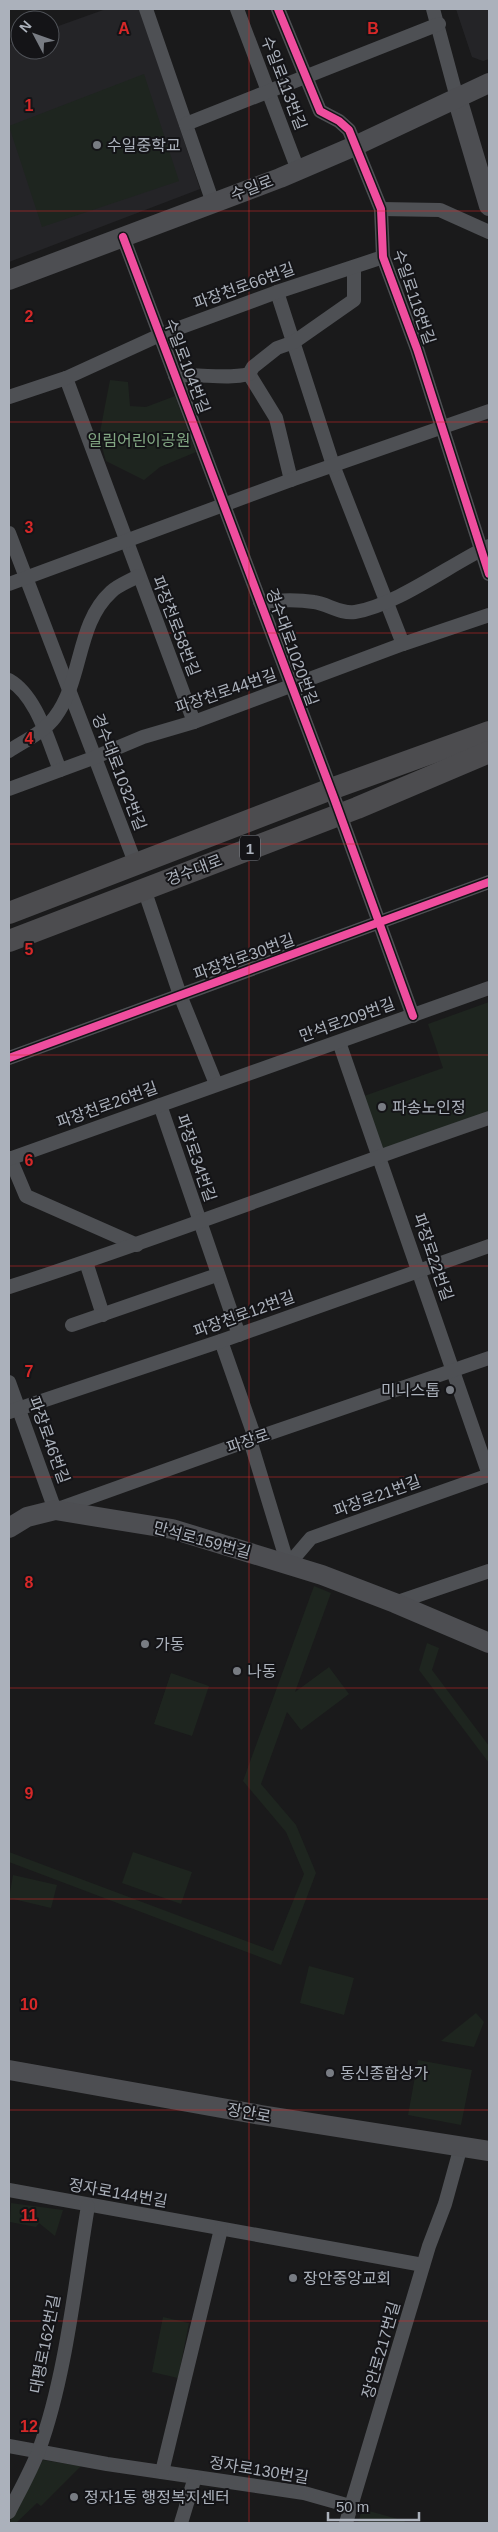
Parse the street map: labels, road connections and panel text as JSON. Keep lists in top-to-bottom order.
{
  "streets": {
    "main road": ["1", "경수대로"],
    "street": [
      "수일로113번길",
      "수일로",
      "파장천로66번길",
      "수일로118번길",
      "수일로104번길",
      "파장천로58번길",
      "경수대로1020번길",
      "파장천로44번길",
      "경수대로1032번길",
      "파장천로30번길",
      "만석로209번길",
      "파장천로26번길",
      "파장로34번길",
      "파장로22번길",
      "파장천로12번길",
      "파장로46번길",
      "파장로",
      "파장로21번길",
      "만석로159번길",
      "장안로",
      "정자로144번길",
      "대평로162번길",
      "장안로217번길",
      "정자로130번길"
    ]
  },
  "crossings": [
    ["수일로113번길", "수일로"],
    ["수일로", "수일로118번길"],
    ["수일로", "수일로104번길"],
    ["파장천로66번길", "수일로118번길"],
    ["파장천로66번길", "수일로104번길"],
    ["파장천로66번길", "파장천로58번길"],
    ["수일로118번길", "경수대로1020번길"],
    ["수일로104번길", "경수대로1020번길"],
    ["파장천로58번길", "파장천로44번길"],
    ["경수대로1020번길", "파장천로44번길"],
    ["경수대로1020번길", "경수대로"],
    ["경수대로1020번길", "파장천로30번길"],
    ["경수대로1020번길", "만석로209번길"],
    ["파장천로44번길", "경수대로1032번길"],
    ["경수대로1032번길", "경수대로"],
    ["만석로209번길", "파장천로26번길"],
    ["만석로209번길", "파장로22번길"],
    ["파장천로26번길", "파장로34번길"],
    ["파장로34번길", "파장로22번길"],
    ["파장로34번길", "파장천로12번길"],
    ["파장로22번길", "파장천로12번길"],
    ["파장로22번길", "파장로"],
    ["파장로22번길", "파장로21번길"],
    ["파장천로12번길", "파장로46번길"],
    ["파장로46번길", "파장로"],
    ["파장로46번길", "만석로159번길"],
    ["파장로", "파장로21번길"],
    ["파장로", "만석로159번길"],
    ["파장로21번길", "만석로159번길"],
    ["장안로", "장안로217번길"],
    ["정자로144번길", "대평로162번길"],
    ["정자로144번길", "장안로217번길"],
    ["대평로162번길", "정자로130번길"],
    ["장안로217번길", "정자로130번길"]
  ],
  "parks": ["일림어린이공원"],
  "places": [
    "수일중학교",
    "파송노인정",
    "미니스톱",
    "가동",
    "나동",
    "동신종합상가",
    "장안중앙교회",
    "정자1동 행정복지센터"
  ],
  "scale_bar": "50 m",
  "north": "top left",
  "grid": {
    "columns": ["A", "B"],
    "rows": [
      "1",
      "2",
      "3",
      "4",
      "5",
      "6",
      "7",
      "8",
      "9",
      "10",
      "11",
      "12"
    ]
  }
}
